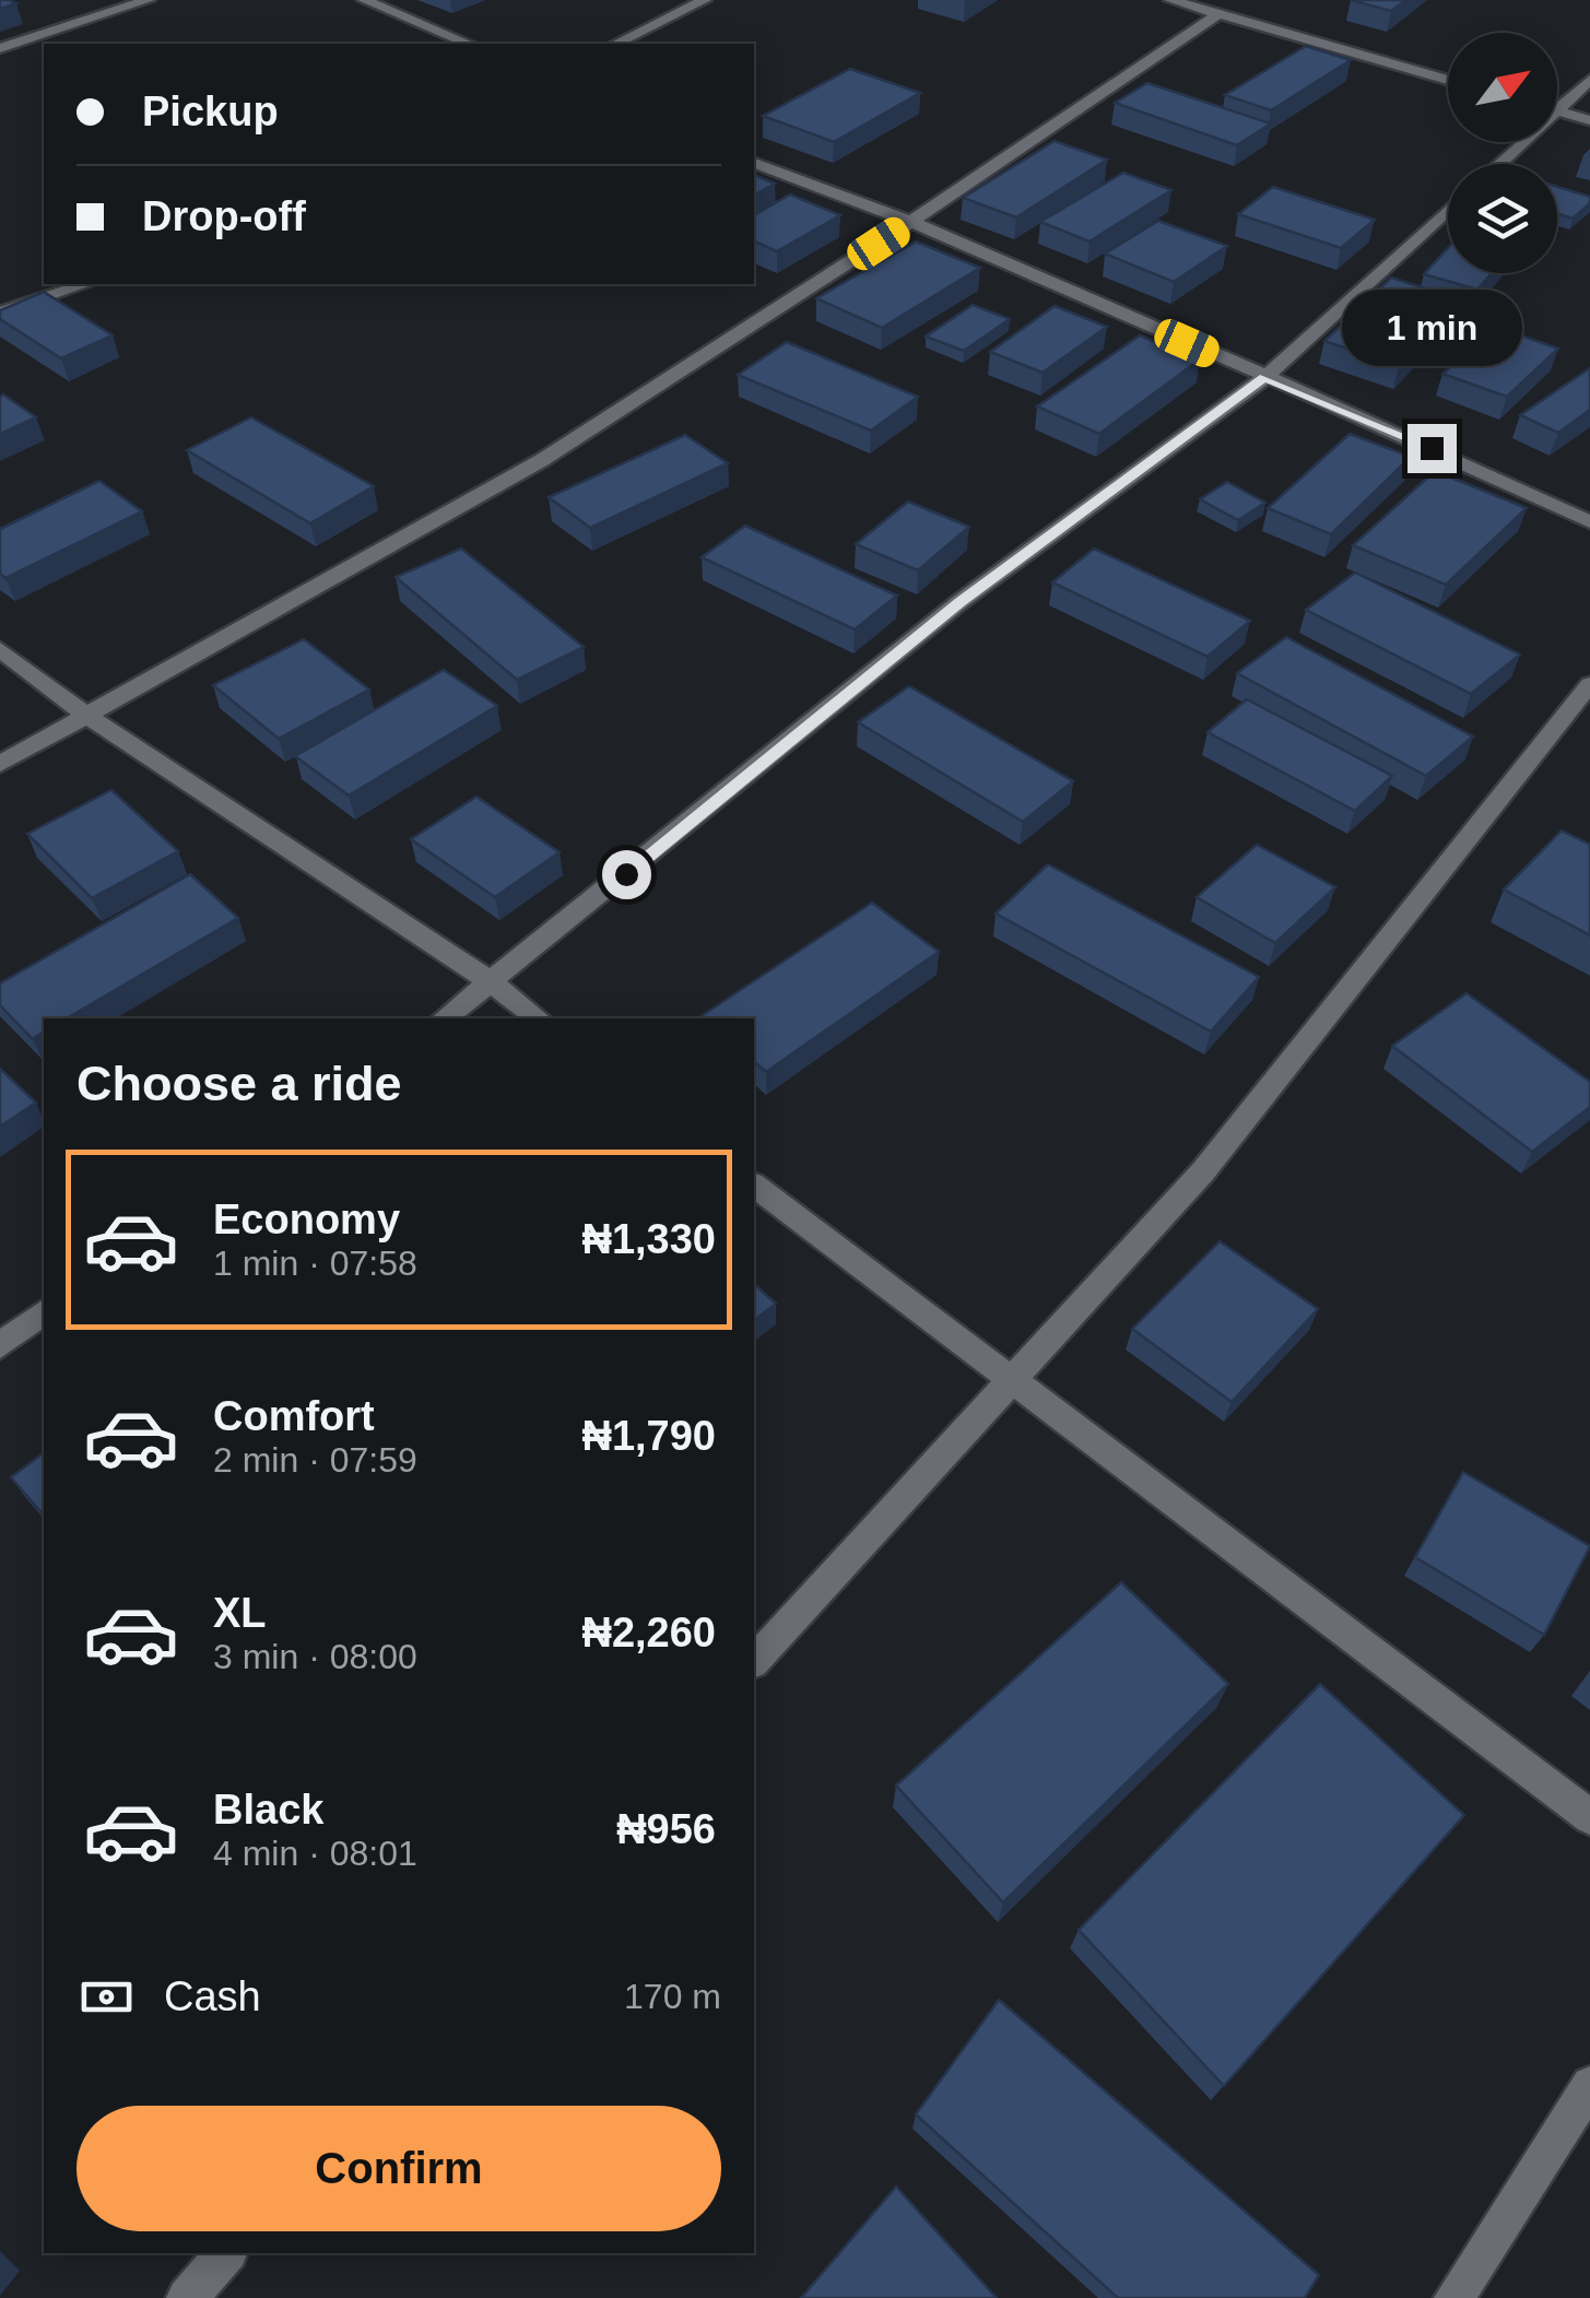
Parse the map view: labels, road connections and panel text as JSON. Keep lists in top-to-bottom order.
{
  "north": "top right",
  "page": {
    "banner": ["Pickup", "Drop-off"],
    "bubble": "1 min",
    "heading": "Choose a ride",
    "list": [
      {
        "name": "Economy",
        "note": "1 min · 07:58",
        "value": "₦1,330"
      },
      {
        "name": "Comfort",
        "note": "2 min · 07:59",
        "value": "₦1,790"
      },
      {
        "name": "XL",
        "note": "3 min · 08:00",
        "value": "₦2,260"
      },
      {
        "name": "Black",
        "note": "4 min · 08:01",
        "value": "₦956"
      }
    ],
    "pay": ["Cash", "170 m"],
    "buttons": "Confirm"
  }
}
